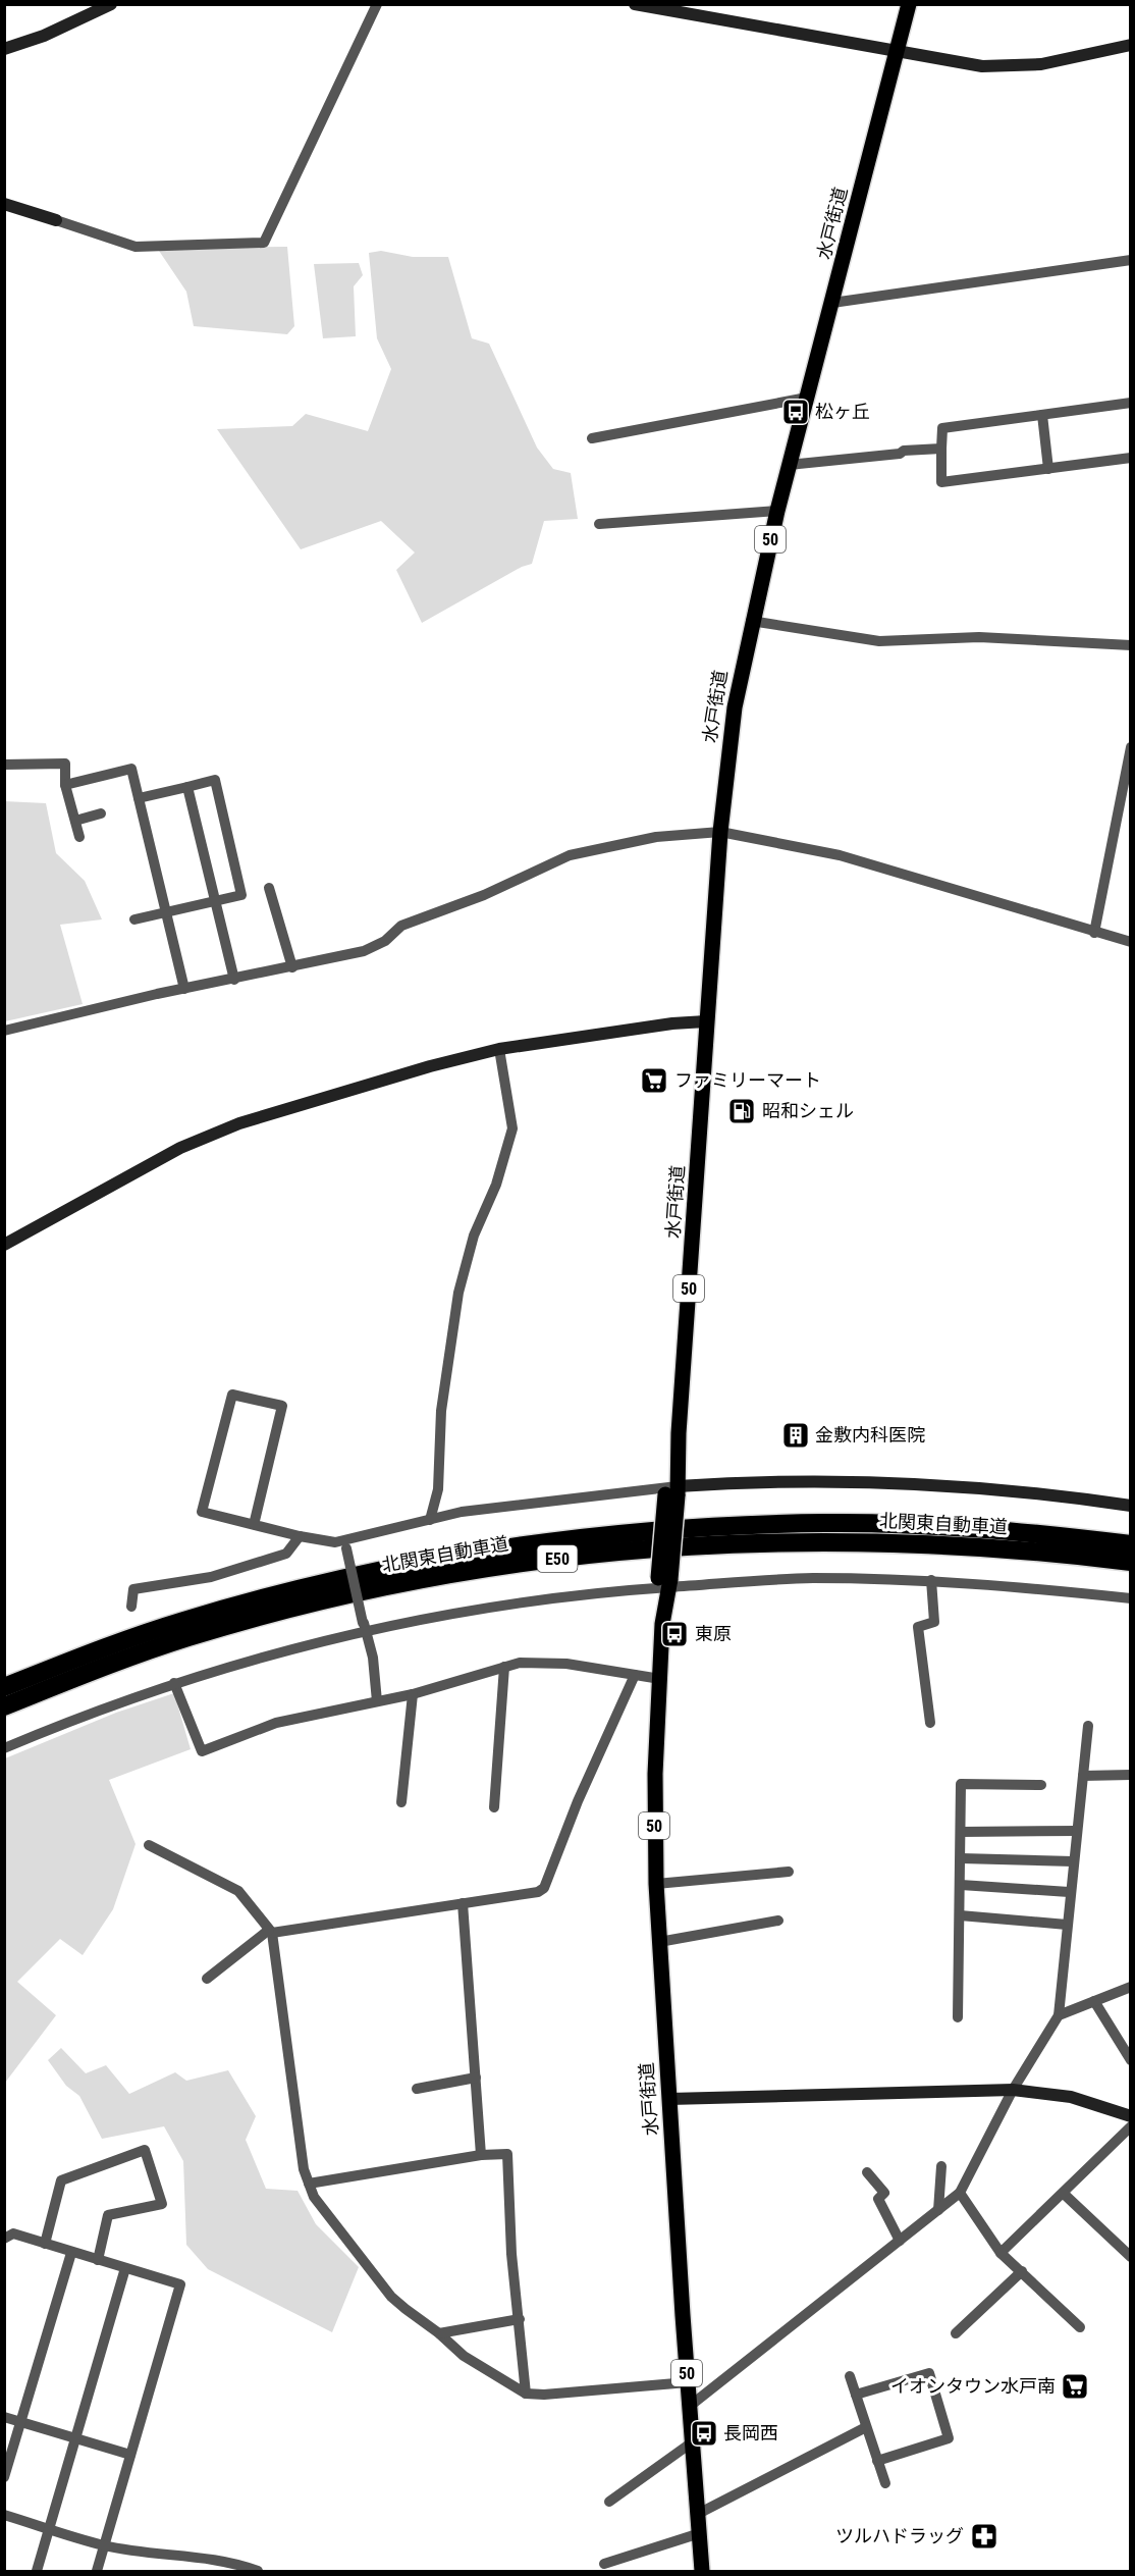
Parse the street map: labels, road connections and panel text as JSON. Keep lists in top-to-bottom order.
{
  "streets": {
    "highway": ["北関東自動車道", "E50"],
    "main road": ["水戸街道", "50"]
  },
  "places": {
    "bus stop": ["松ヶ丘", "東原", "長岡西"],
    "supermarket": ["ファミリーマート", "イオンタウン水戸南"],
    "fuel station": ["昭和シェル"],
    "building": ["金敷内科医院"],
    "pharmacy": ["ツルハドラッグ"]
  }
}
